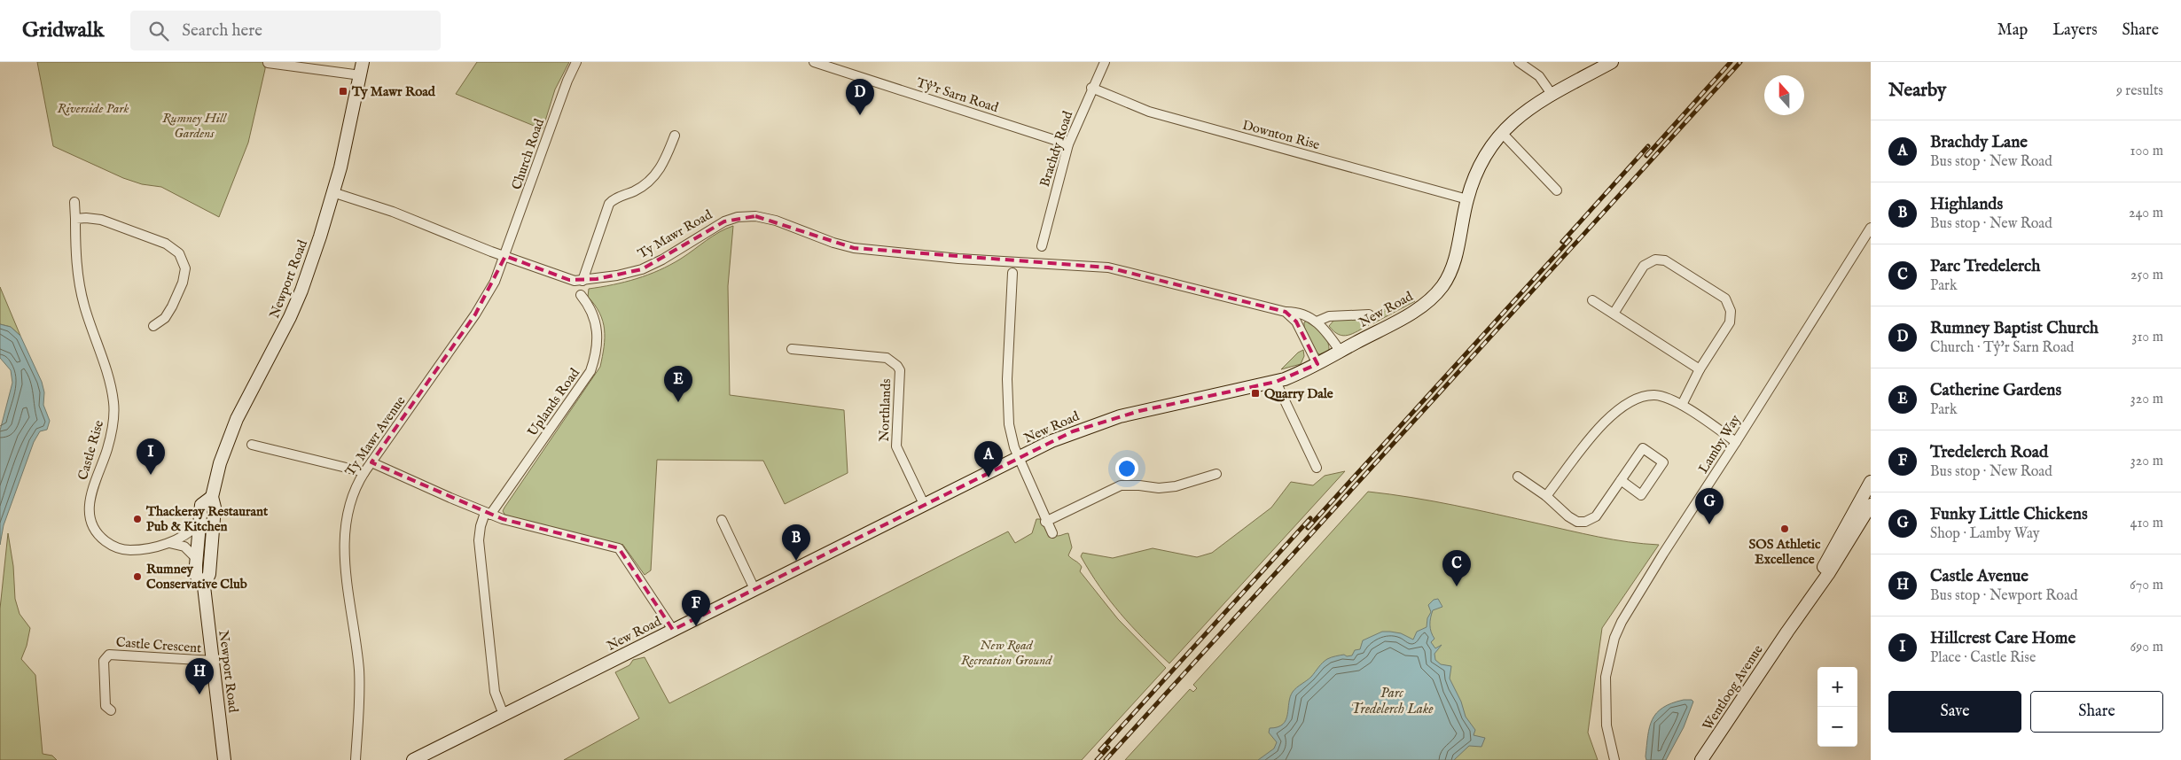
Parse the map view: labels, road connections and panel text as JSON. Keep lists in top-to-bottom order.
{
  "streets": {
    "street": [
      "Tŷ'r Sarn Road",
      "Downton Rise",
      "Brachdy Road",
      "Church Road",
      "Ty Mawr Road",
      "Newport Road",
      "New Road",
      "Uplands Road",
      "Northlands",
      "Ty Mawr Avenue",
      "Lamby Way",
      "Castle Rise",
      "Castle Crescent",
      "Wentloog Avenue"
    ]
  },
  "crossings": [
    ["Tŷ'r Sarn Road", "Brachdy Road"],
    ["Downton Rise", "Brachdy Road"],
    ["Downton Rise", "New Road"],
    ["Church Road", "Ty Mawr Road"],
    ["Church Road", "Ty Mawr Avenue"],
    ["Ty Mawr Road", "Newport Road"],
    ["Ty Mawr Road", "Ty Mawr Avenue"],
    ["Newport Road", "Castle Rise"],
    ["Newport Road", "Castle Crescent"],
    ["New Road", "Uplands Road"],
    ["New Road", "Northlands"]
  ],
  "water": ["Parc Tredelerch Lake"],
  "parks": ["Riverside Park", "Rumney Hill Gardens", "New Road Recreation Ground"],
  "places": {
    "transit": ["Ty Mawr Road", "Quarry Dale"],
    "other": ["Thackeray Restaurant Pub & Kitchen", "SOS Athletic Excellence", "Rumney Conservative Club"]
  },
  "north": "top",
  "page": {
    "header": "Gridwalk",
    "search": "Search here",
    "nav": ["Map", "Layers", "Share"],
    "heading": ["Nearby", "9 results"],
    "pins": [
      "D",
      "E",
      "I",
      "A",
      "G",
      "B",
      "C",
      "F",
      "H"
    ],
    "list": [
      {
        "mark": "A",
        "name": "Brachdy Lane",
        "note": "Bus stop · New Road",
        "value": "100 m"
      },
      {
        "mark": "B",
        "name": "Highlands",
        "note": "Bus stop · New Road",
        "value": "240 m"
      },
      {
        "mark": "C",
        "name": "Parc Tredelerch",
        "note": "Park",
        "value": "250 m"
      },
      {
        "mark": "D",
        "name": "Rumney Baptist Church",
        "note": "Church · Tŷ'r Sarn Road",
        "value": "310 m"
      },
      {
        "mark": "E",
        "name": "Catherine Gardens",
        "note": "Park",
        "value": "320 m"
      },
      {
        "mark": "F",
        "name": "Tredelerch Road",
        "note": "Bus stop · New Road",
        "value": "320 m"
      },
      {
        "mark": "G",
        "name": "Funky Little Chickens",
        "note": "Shop · Lamby Way",
        "value": "410 m"
      },
      {
        "mark": "H",
        "name": "Castle Avenue",
        "note": "Bus stop · Newport Road",
        "value": "670 m"
      },
      {
        "mark": "I",
        "name": "Hillcrest Care Home",
        "note": "Place · Castle Rise",
        "value": "690 m"
      }
    ],
    "map_buttons": ["+", "−"],
    "buttons": ["Save", "Share"]
  }
}
